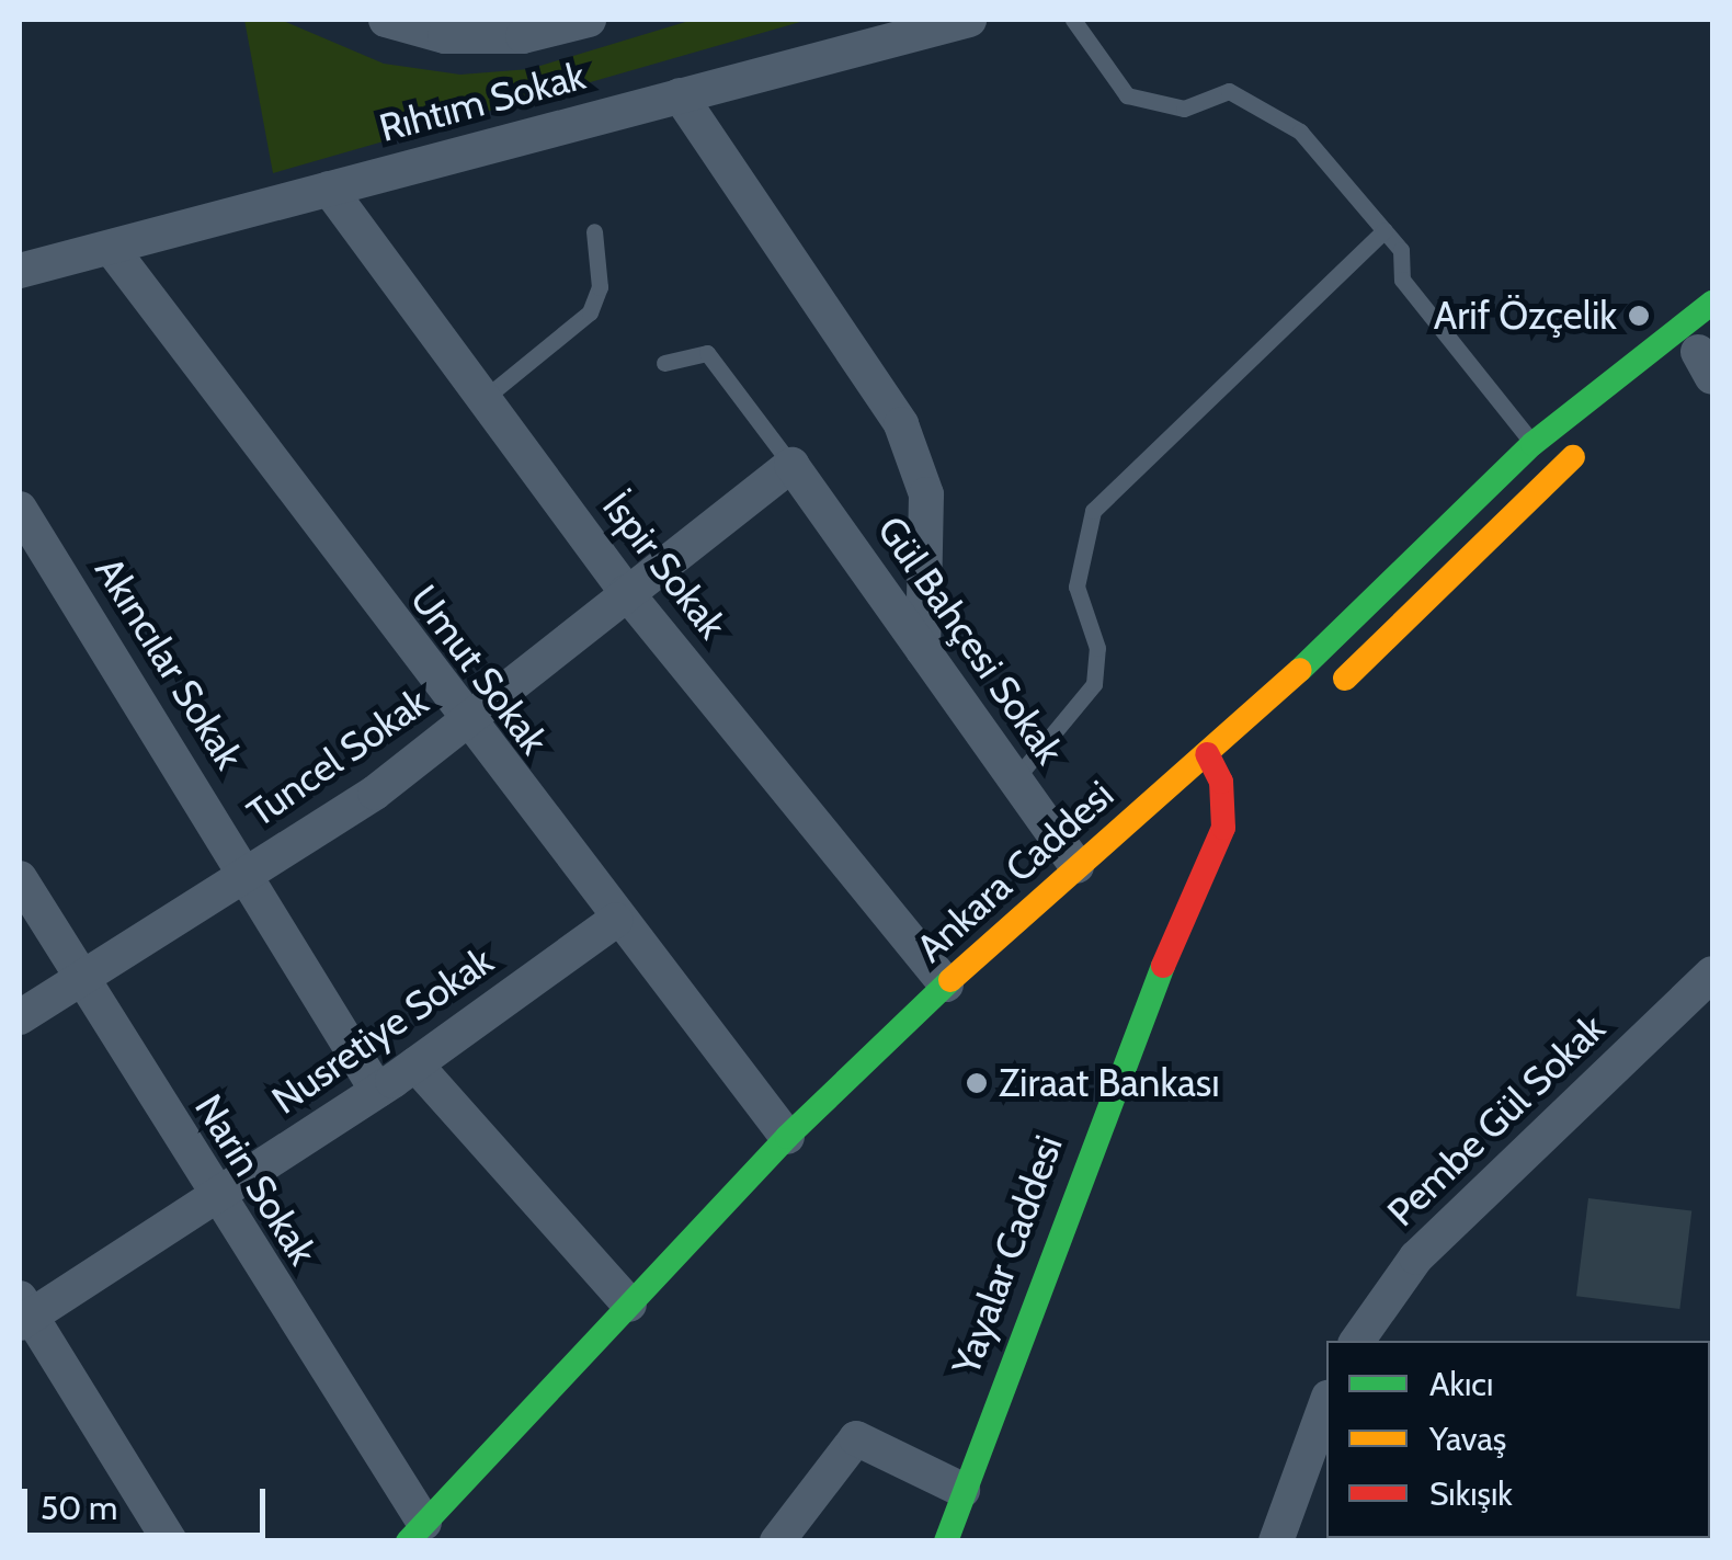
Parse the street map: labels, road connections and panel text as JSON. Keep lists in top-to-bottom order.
{
  "streets": {
    "main road": ["Ankara Caddesi", "Yayalar Caddesi"],
    "street": [
      "Rıhtım Sokak",
      "İspir Sokak",
      "Gül Bahçesi Sokak",
      "Akıncılar Sokak",
      "Umut Sokak",
      "Tuncel Sokak",
      "Nusretiye Sokak",
      "Pembe Gül Sokak",
      "Narin Sokak"
    ]
  },
  "crossings": [
    ["Rıhtım Sokak", "İspir Sokak"],
    ["Rıhtım Sokak", "Umut Sokak"],
    ["İspir Sokak", "Tuncel Sokak"],
    ["İspir Sokak", "Ankara Caddesi"],
    ["Gül Bahçesi Sokak", "Tuncel Sokak"],
    ["Gül Bahçesi Sokak", "Ankara Caddesi"],
    ["Akıncılar Sokak", "Tuncel Sokak"],
    ["Akıncılar Sokak", "Nusretiye Sokak"],
    ["Umut Sokak", "Tuncel Sokak"],
    ["Umut Sokak", "Ankara Caddesi"],
    ["Umut Sokak", "Nusretiye Sokak"],
    ["Tuncel Sokak", "Narin Sokak"],
    ["Ankara Caddesi", "Narin Sokak"],
    ["Ankara Caddesi", "Yayalar Caddesi"],
    ["Nusretiye Sokak", "Narin Sokak"]
  ],
  "places": ["Arif Özçelik", "Ziraat Bankası"],
  "legend": ["Akıcı", "Yavaş", "Sıkışık"],
  "scale_bar": "50 m"
}
